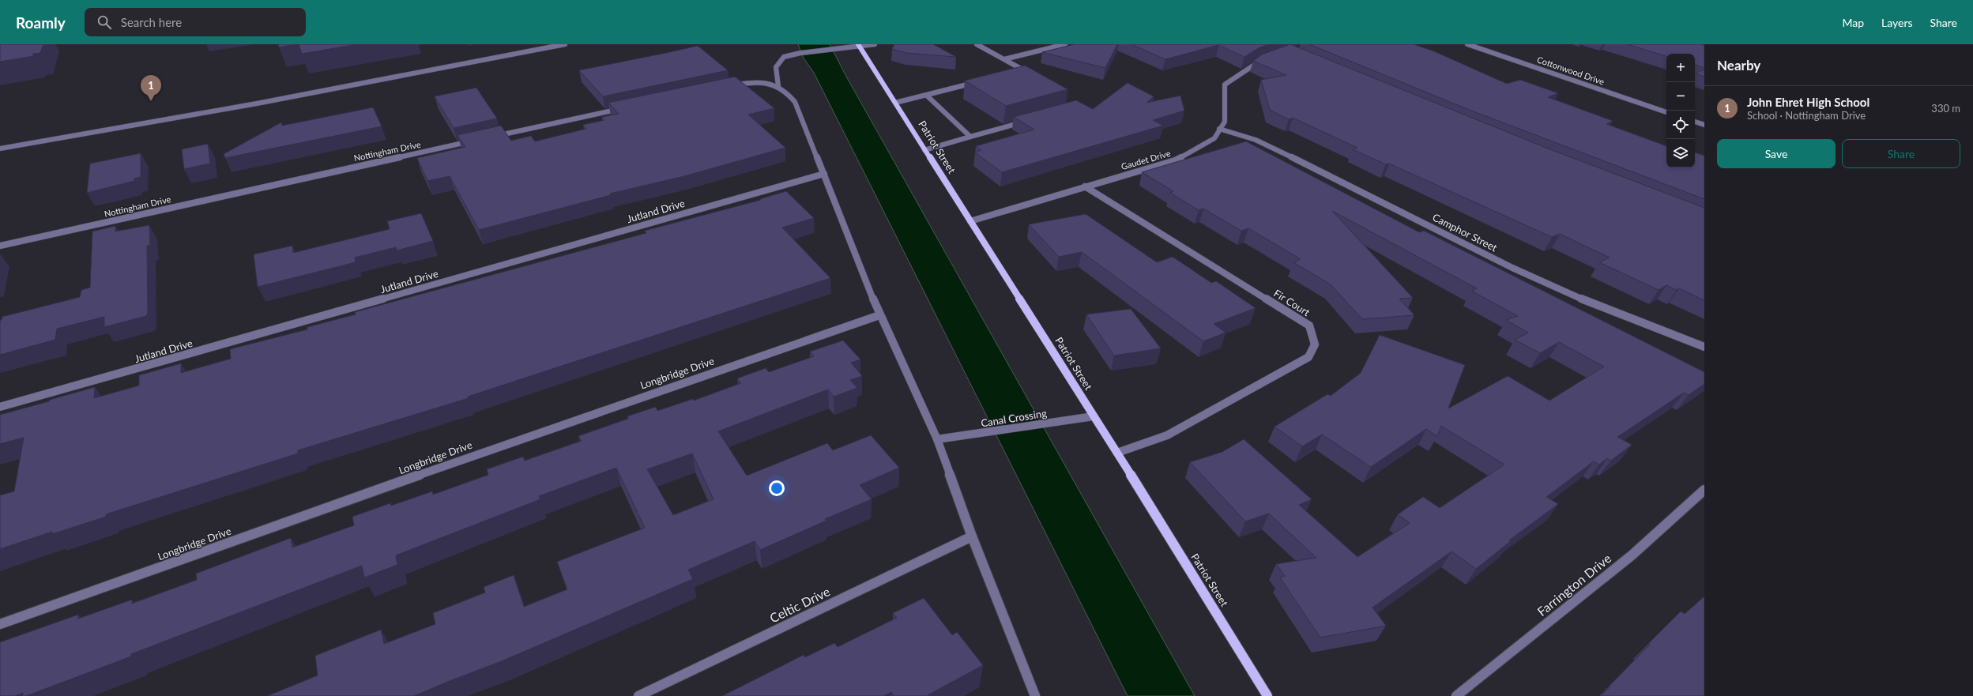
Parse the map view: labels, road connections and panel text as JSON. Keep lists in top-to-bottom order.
{
  "streets": {
    "main road": ["Patriot Street"],
    "street": [
      "Cottonwood Drive",
      "Nottingham Drive",
      "Gaudet Drive",
      "Jutland Drive",
      "Camphor Street",
      "Fir Court",
      "Longbridge Drive",
      "Canal Crossing",
      "Farrington Drive",
      "Celtic Drive"
    ]
  },
  "crossings": [
    ["Patriot Street", "Gaudet Drive"],
    ["Patriot Street", "Fir Court"],
    ["Patriot Street", "Canal Crossing"],
    ["Gaudet Drive", "Camphor Street"],
    ["Gaudet Drive", "Fir Court"]
  ],
  "page": {
    "header": "Roamly",
    "search": "Search here",
    "nav": ["Map", "Layers", "Share"],
    "heading": "Nearby",
    "map_buttons": ["+", "−"],
    "pins": "1",
    "list": [
      {
        "mark": "1",
        "name": "John Ehret High School",
        "note": "School · Nottingham Drive",
        "value": "330 m"
      }
    ],
    "buttons": ["Save", "Share"]
  }
}
